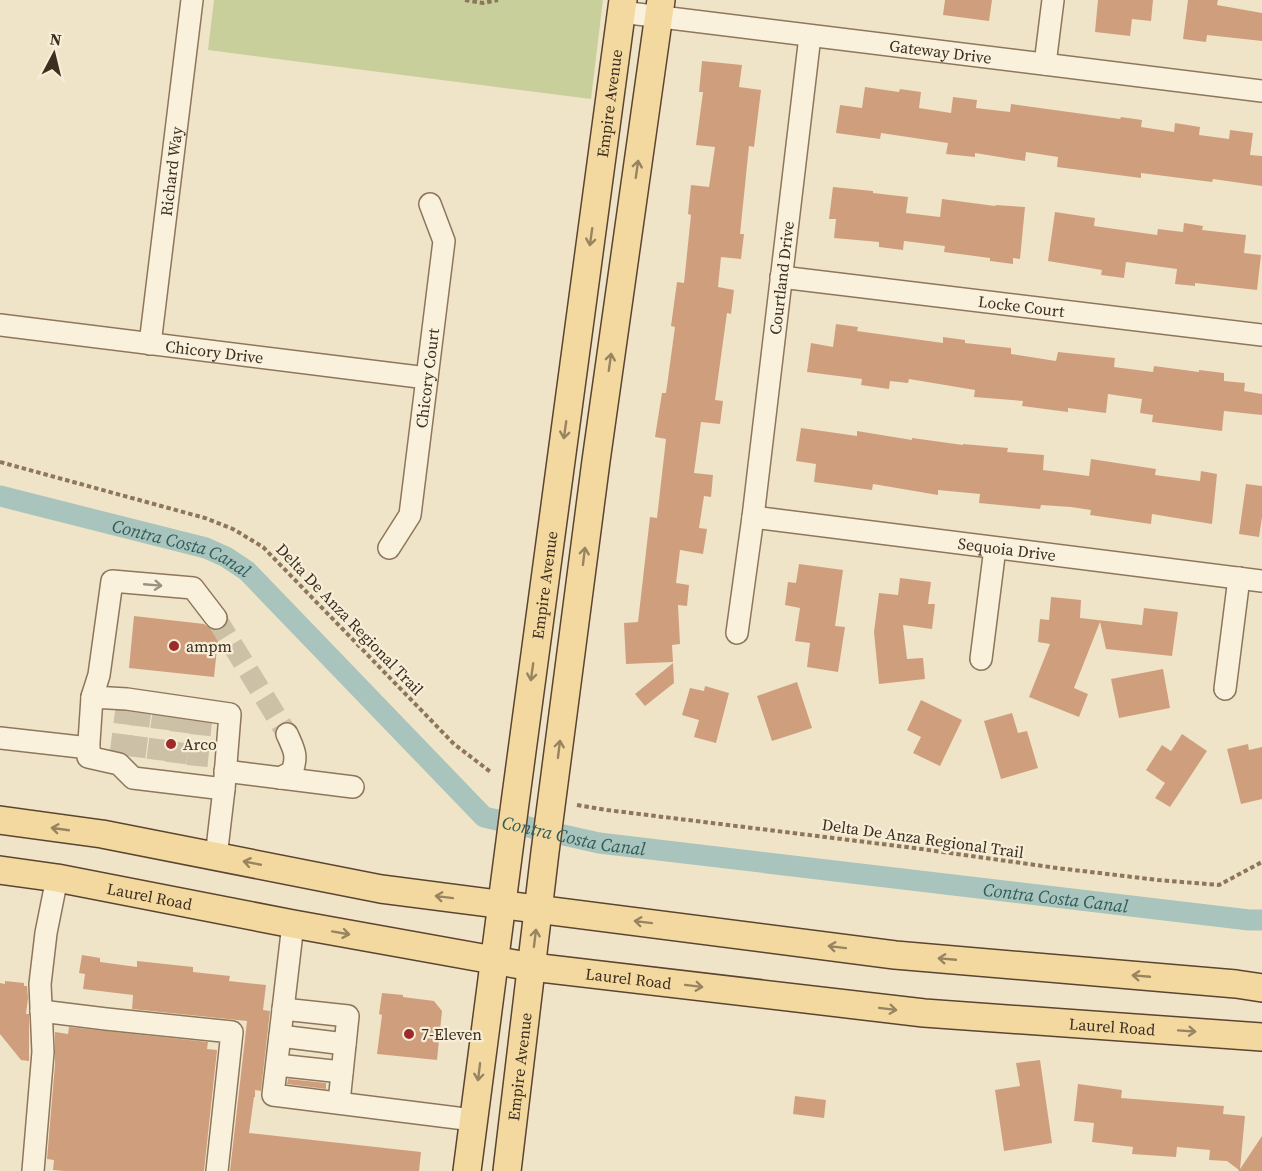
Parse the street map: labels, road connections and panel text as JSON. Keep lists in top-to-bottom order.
{
  "streets": {
    "main road": ["Empire Avenue", "Laurel Road"],
    "street": [
      "Gateway Drive",
      "Richard Way",
      "Courtland Drive",
      "Locke Court",
      "Chicory Drive",
      "Chicory Court",
      "Sequoia Drive"
    ],
    "path": ["Delta De Anza Regional Trail"]
  },
  "crossings": [
    ["Gateway Drive", "Empire Avenue"],
    ["Gateway Drive", "Courtland Drive"],
    ["Empire Avenue", "Delta De Anza Regional Trail"],
    ["Empire Avenue", "Laurel Road"],
    ["Richard Way", "Chicory Drive"],
    ["Courtland Drive", "Locke Court"],
    ["Courtland Drive", "Sequoia Drive"],
    ["Chicory Drive", "Chicory Court"]
  ],
  "water": ["Contra Costa Canal"],
  "places": ["ampm", "Arco", "7-Eleven"],
  "north": "top"
}
